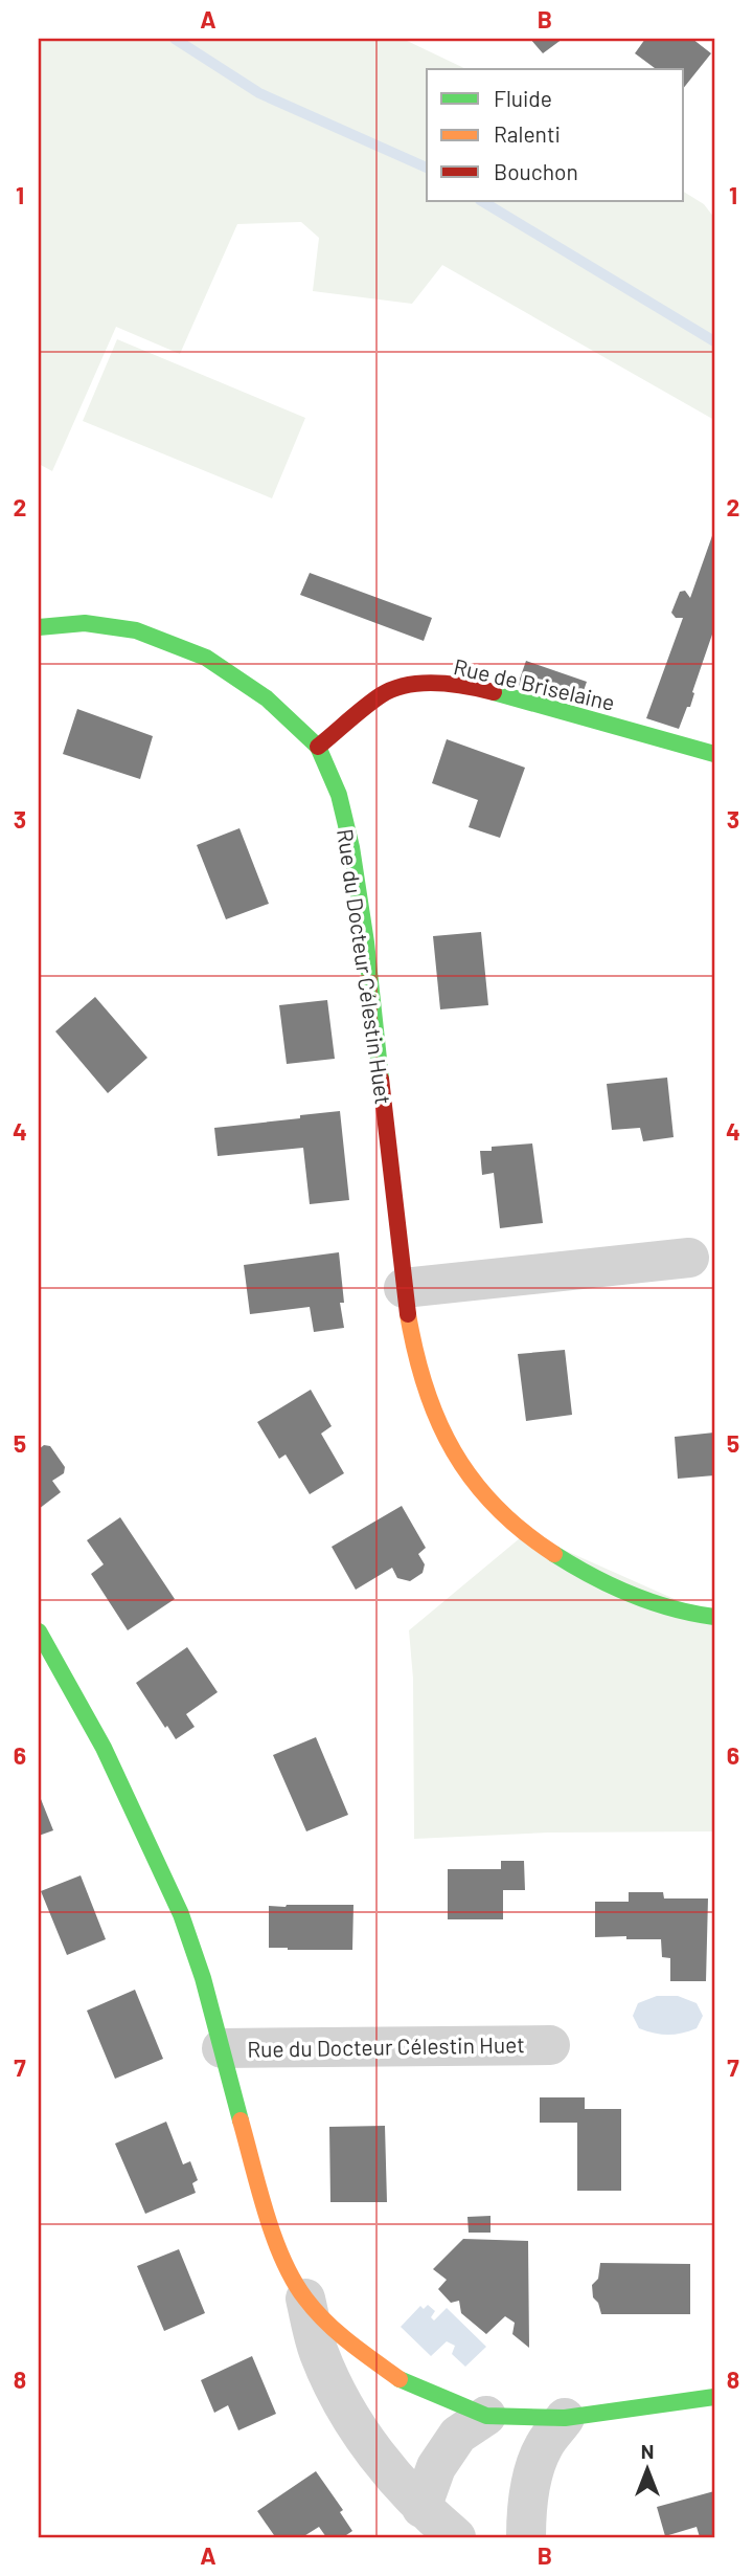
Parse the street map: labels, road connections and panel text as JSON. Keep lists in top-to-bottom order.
{
  "streets": {
    "street": ["Rue de Briselaine", "Rue du Docteur Célestin Huet"]
  },
  "crossings": [
    ["Rue de Briselaine", "Rue du Docteur Célestin Huet"]
  ],
  "legend": ["Fluide", "Ralenti", "Bouchon"],
  "north": "top",
  "grid": {
    "columns": ["A", "B"],
    "rows": [
      "1",
      "2",
      "3",
      "4",
      "5",
      "6",
      "7",
      "8"
    ]
  }
}
